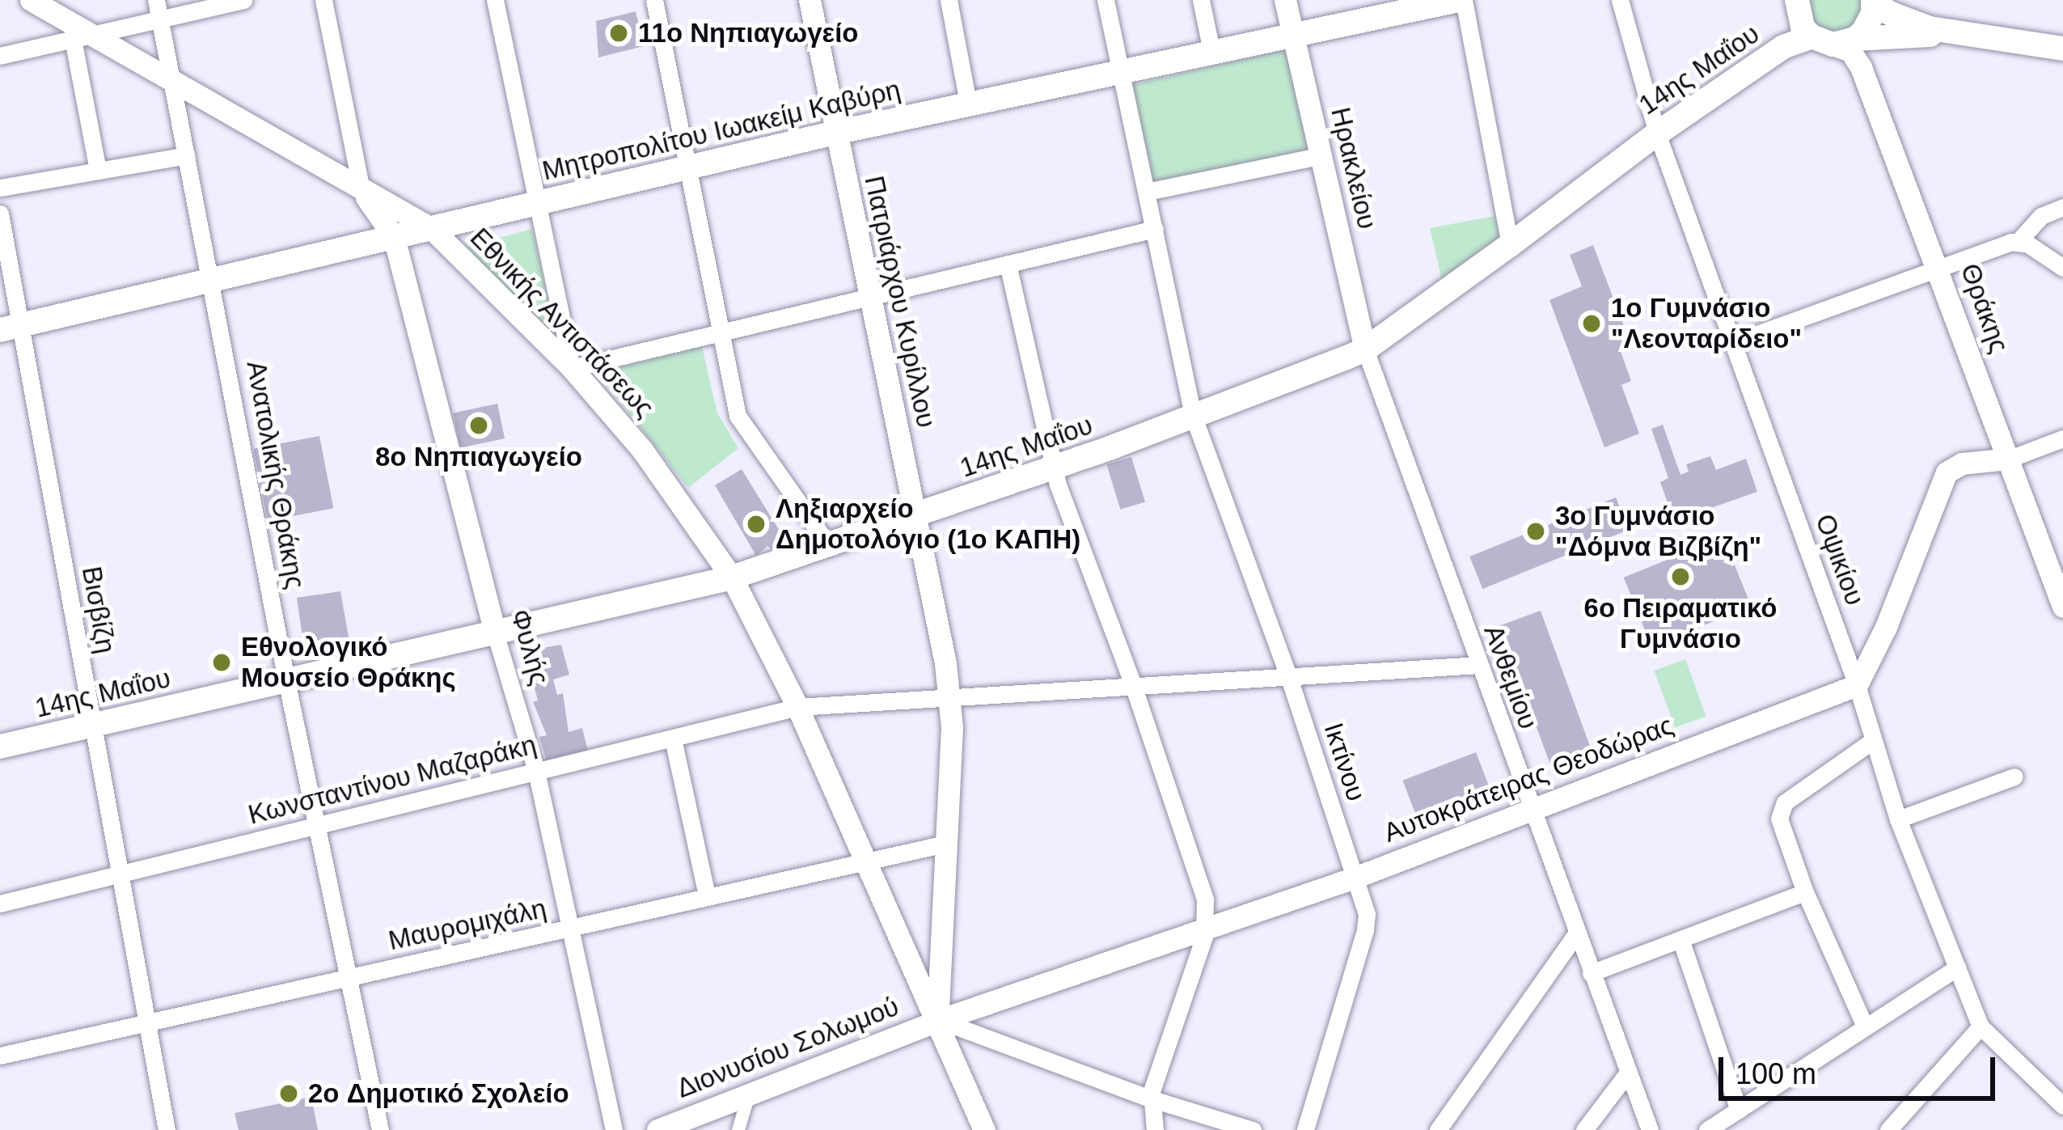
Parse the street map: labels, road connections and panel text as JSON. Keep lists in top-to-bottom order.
{
  "streets": {
    "main road": ["14ης Μαΐου", "Μητροπολίτου Ιωακείμ Καβύρη"],
    "street": [
      "Ηρακλείου",
      "Πατριάρχου Κυρίλλου",
      "Θράκης",
      "Εθνικής Αντιστάσεως",
      "Ανατολικής Θράκης",
      "Οψικίου",
      "Βισβίζη",
      "Φυλής",
      "Ανθεμίου",
      "Ικτίνου",
      "Αυτοκράτειρας Θεοδώρας",
      "Κωνσταντίνου Μαζαράκη",
      "Μαυρομιχάλη",
      "Διονυσίου Σολωμού"
    ]
  },
  "crossings": [
    ["14ης Μαΐου", "Ηρακλείου"],
    ["14ης Μαΐου", "Πατριάρχου Κυρίλλου"],
    ["14ης Μαΐου", "Θράκης"],
    ["14ης Μαΐου", "Εθνικής Αντιστάσεως"],
    ["14ης Μαΐου", "Ανατολικής Θράκης"],
    ["14ης Μαΐου", "Οψικίου"],
    ["14ης Μαΐου", "Βισβίζη"],
    ["14ης Μαΐου", "Φυλής"],
    ["14ης Μαΐου", "Ανθεμίου"],
    ["14ης Μαΐου", "Ικτίνου"],
    ["Μητροπολίτου Ιωακείμ Καβύρη", "Ηρακλείου"],
    ["Μητροπολίτου Ιωακείμ Καβύρη", "Πατριάρχου Κυρίλλου"],
    ["Μητροπολίτου Ιωακείμ Καβύρη", "Εθνικής Αντιστάσεως"],
    ["Μητροπολίτου Ιωακείμ Καβύρη", "Ανατολικής Θράκης"],
    ["Μητροπολίτου Ιωακείμ Καβύρη", "Βισβίζη"],
    ["Μητροπολίτου Ιωακείμ Καβύρη", "Φυλής"],
    ["Μητροπολίτου Ιωακείμ Καβύρη", "Ικτίνου"],
    ["Ηρακλείου", "Ανθεμίου"],
    ["Πατριάρχου Κυρίλλου", "Εθνικής Αντιστάσεως"],
    ["Πατριάρχου Κυρίλλου", "Αυτοκράτειρας Θεοδώρας"],
    ["Πατριάρχου Κυρίλλου", "Κωνσταντίνου Μαζαράκη"],
    ["Πατριάρχου Κυρίλλου", "Μαυρομιχάλη"],
    ["Πατριάρχου Κυρίλλου", "Διονυσίου Σολωμού"],
    ["Εθνικής Αντιστάσεως", "Ανατολικής Θράκης"],
    ["Εθνικής Αντιστάσεως", "Φυλής"],
    ["Εθνικής Αντιστάσεως", "Αυτοκράτειρας Θεοδώρας"],
    ["Εθνικής Αντιστάσεως", "Κωνσταντίνου Μαζαράκη"],
    ["Εθνικής Αντιστάσεως", "Μαυρομιχάλη"],
    ["Εθνικής Αντιστάσεως", "Διονυσίου Σολωμού"],
    ["Ανατολικής Θράκης", "Κωνσταντίνου Μαζαράκη"],
    ["Ανατολικής Θράκης", "Μαυρομιχάλη"],
    ["Οψικίου", "Αυτοκράτειρας Θεοδώρας"],
    ["Βισβίζη", "Κωνσταντίνου Μαζαράκη"],
    ["Βισβίζη", "Μαυρομιχάλη"],
    ["Φυλής", "Κωνσταντίνου Μαζαράκη"],
    ["Φυλής", "Μαυρομιχάλη"],
    ["Ανθεμίου", "Αυτοκράτειρας Θεοδώρας"],
    ["Ανθεμίου", "Κωνσταντίνου Μαζαράκη"],
    ["Ικτίνου", "Αυτοκράτειρας Θεοδώρας"],
    ["Ικτίνου", "Κωνσταντίνου Μαζαράκη"],
    ["Αυτοκράτειρας Θεοδώρας", "Διονυσίου Σολωμού"]
  ],
  "places": [
    "11ο Νηπιαγωγείο",
    "1ο Γυμνάσιο \"Λεονταρίδειο\"",
    "8ο Νηπιαγωγείο",
    "Ληξιαρχείο Δημοτολόγιο (1ο ΚΑΠΗ)",
    "3ο Γυμνάσιο \"Δόμνα Βιζβίζη\"",
    "6ο Πειραματικό Γυμνάσιο",
    "Εθνολογικό Μουσείο Θράκης",
    "2o Δημοτικό Σχολείο"
  ],
  "scale_bar": "100 m"
}
